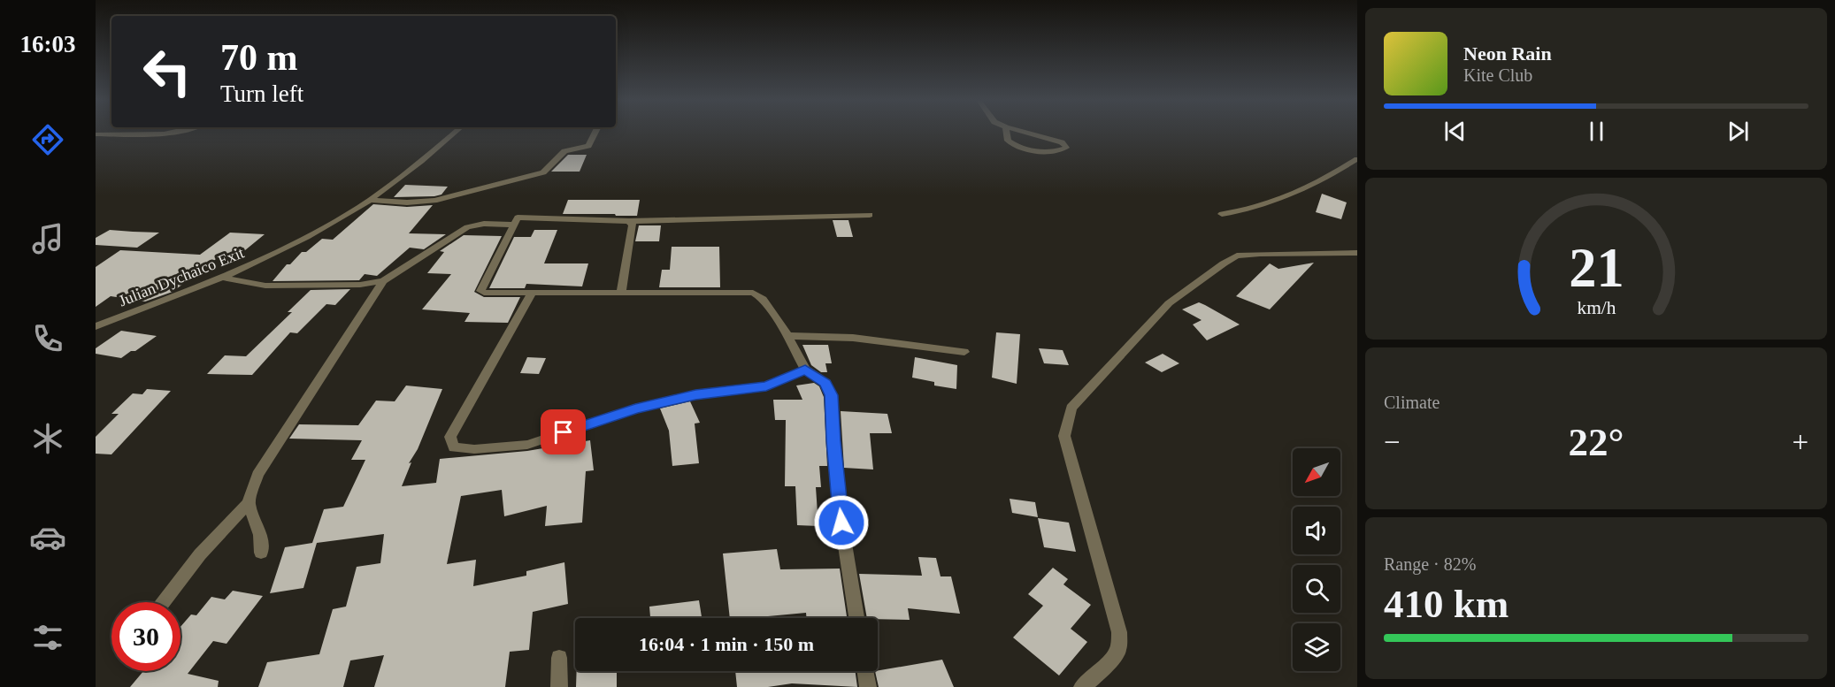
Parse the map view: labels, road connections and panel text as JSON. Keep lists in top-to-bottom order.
{
  "streets": {
    "street": ["Julian Dychaico Exit"]
  },
  "north": "bottom left",
  "page": {
    "tabs": "16:03",
    "turn": ["70 m", "Turn left"],
    "song": ["Neon Rain", "Kite Club"],
    "tile": [
      "Climate",
      ["Range · 82%", "410 km"]
    ],
    "heat": ["−", "22°", "+"],
    "limit": "30",
    "trip": "16:04 · 1 min · 150 m",
    "gauge": ["21", "km/h"]
  }
}
